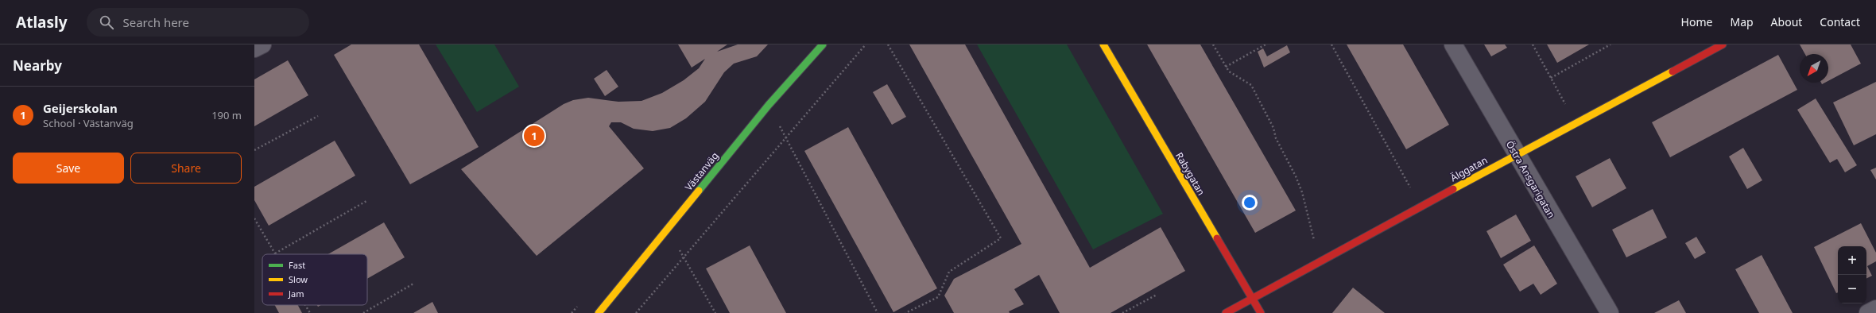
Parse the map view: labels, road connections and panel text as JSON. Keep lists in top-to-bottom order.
{
  "streets": {
    "street": [
      "Älggatan",
      "Västanväg",
      "Rabygatan",
      "Östra Ansgarigatan"
    ]
  },
  "crossings": [
    ["Älggatan", "Rabygatan"],
    ["Älggatan", "Östra Ansgarigatan"]
  ],
  "legend": ["Fast", "Slow", "Jam"],
  "north": "bottom left",
  "page": {
    "header": "Atlasly",
    "search": "Search here",
    "nav": [
      "Home",
      "Map",
      "About",
      "Contact"
    ],
    "heading": "Nearby",
    "list": [
      {
        "mark": "1",
        "name": "Geijerskolan",
        "note": "School · Västanväg",
        "value": "190 m"
      }
    ],
    "pins": "1",
    "buttons": ["Save", "Share"],
    "map_buttons": ["+", "−"]
  }
}
